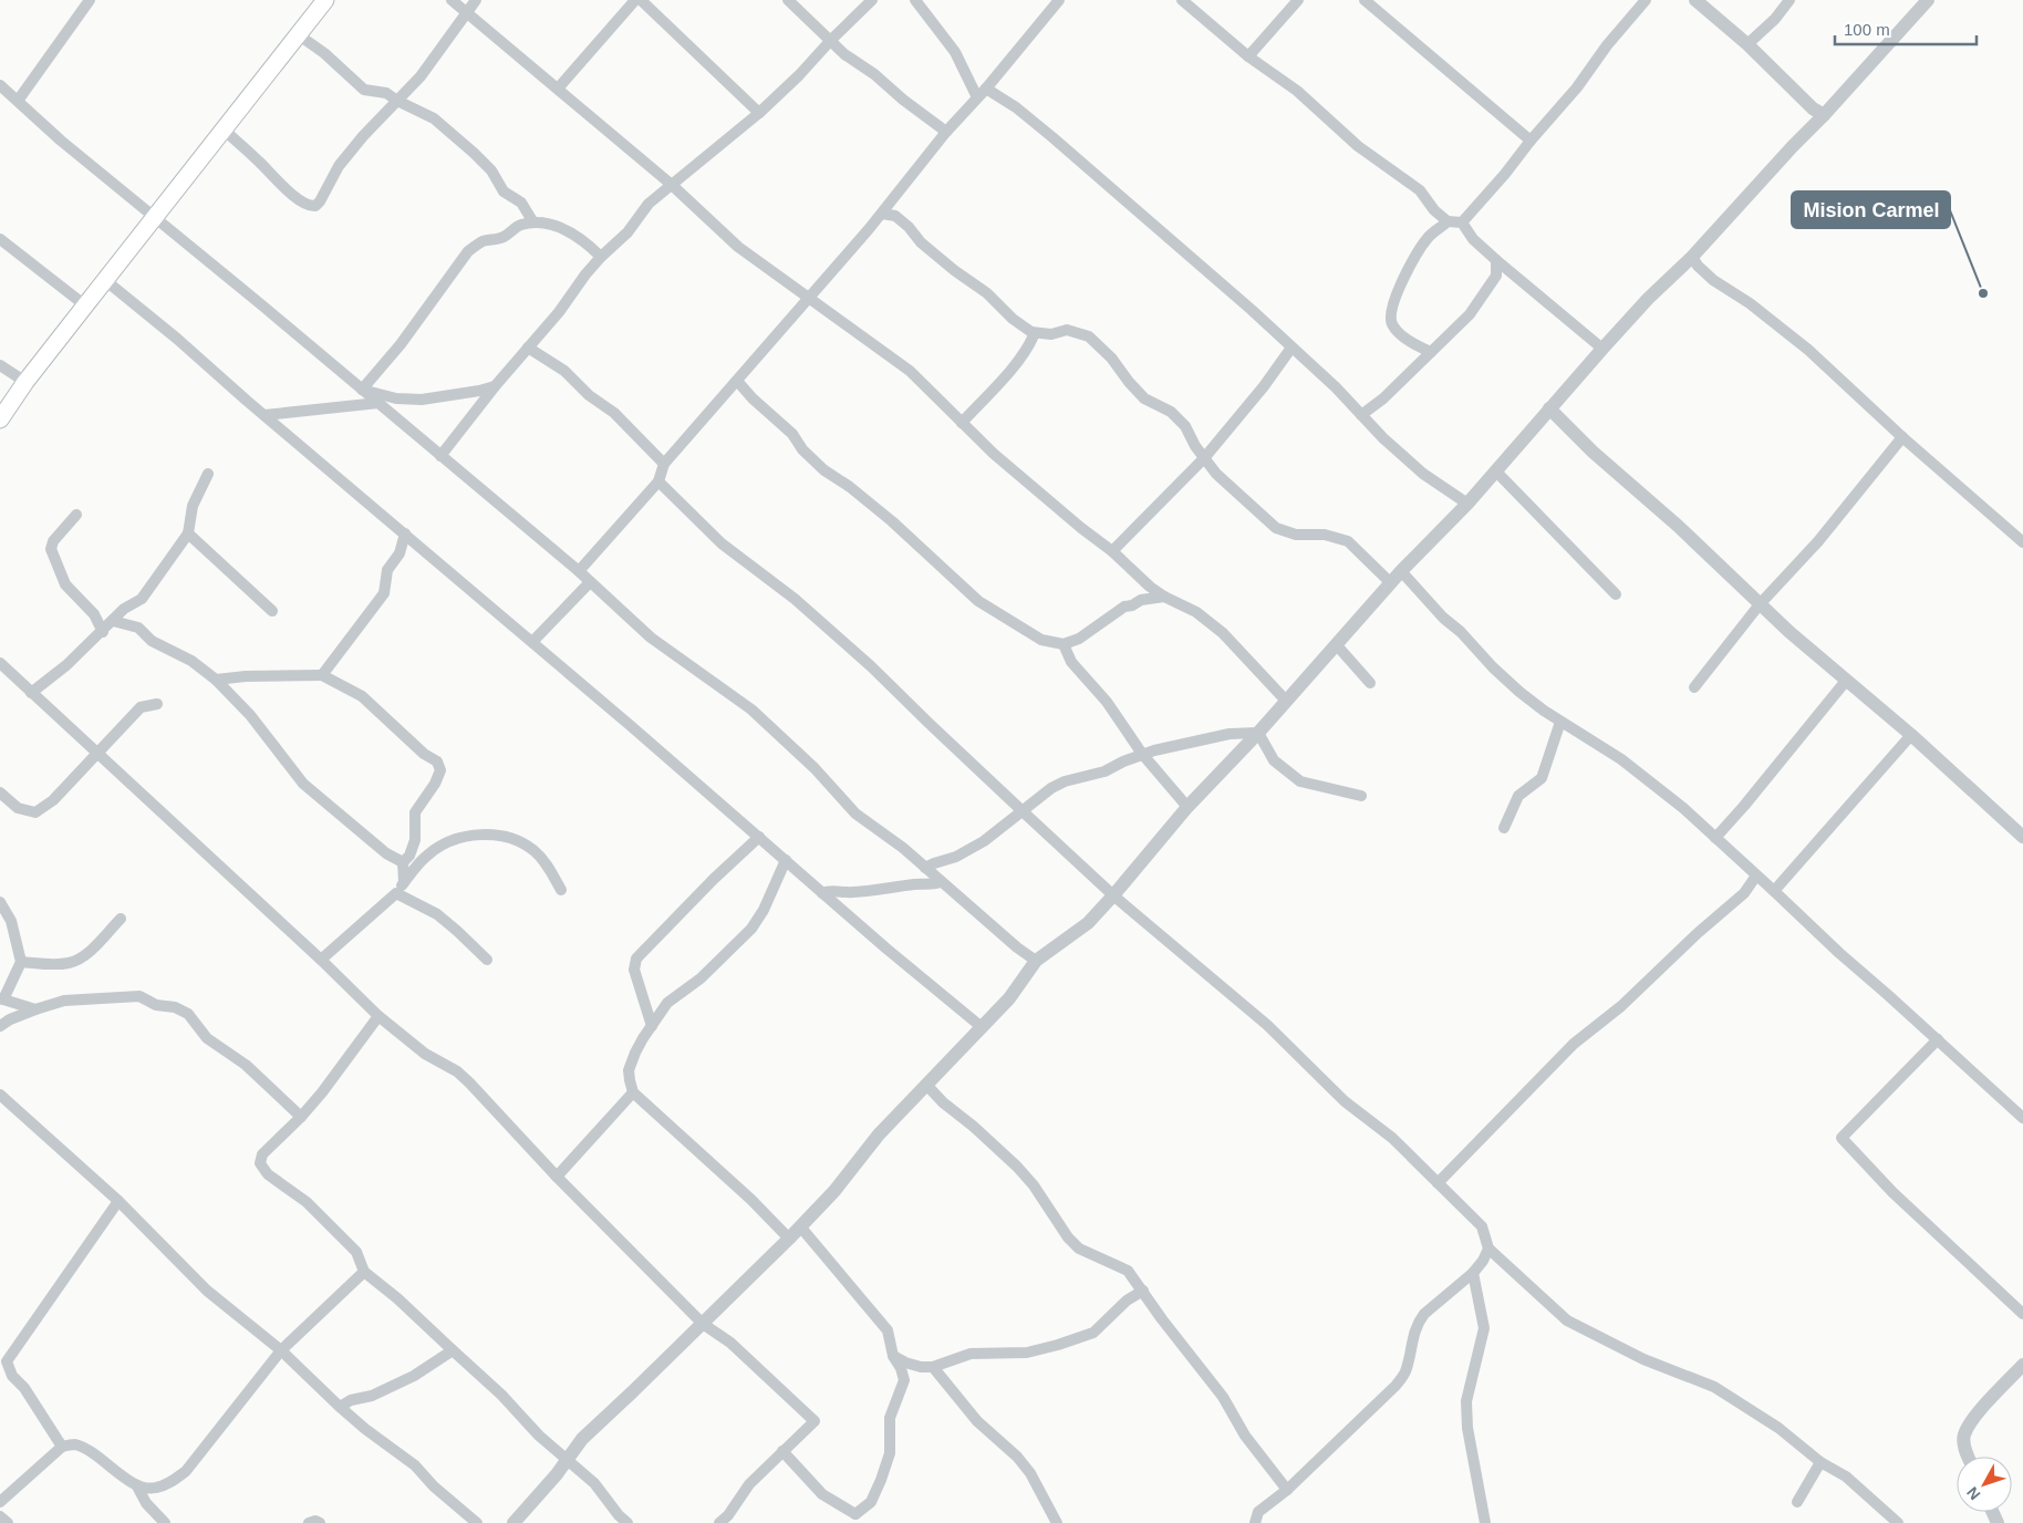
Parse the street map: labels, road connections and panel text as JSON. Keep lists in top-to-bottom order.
{
  "places": ["Mision Carmel"],
  "scale_bar": "100 m",
  "north": "bottom left"
}
